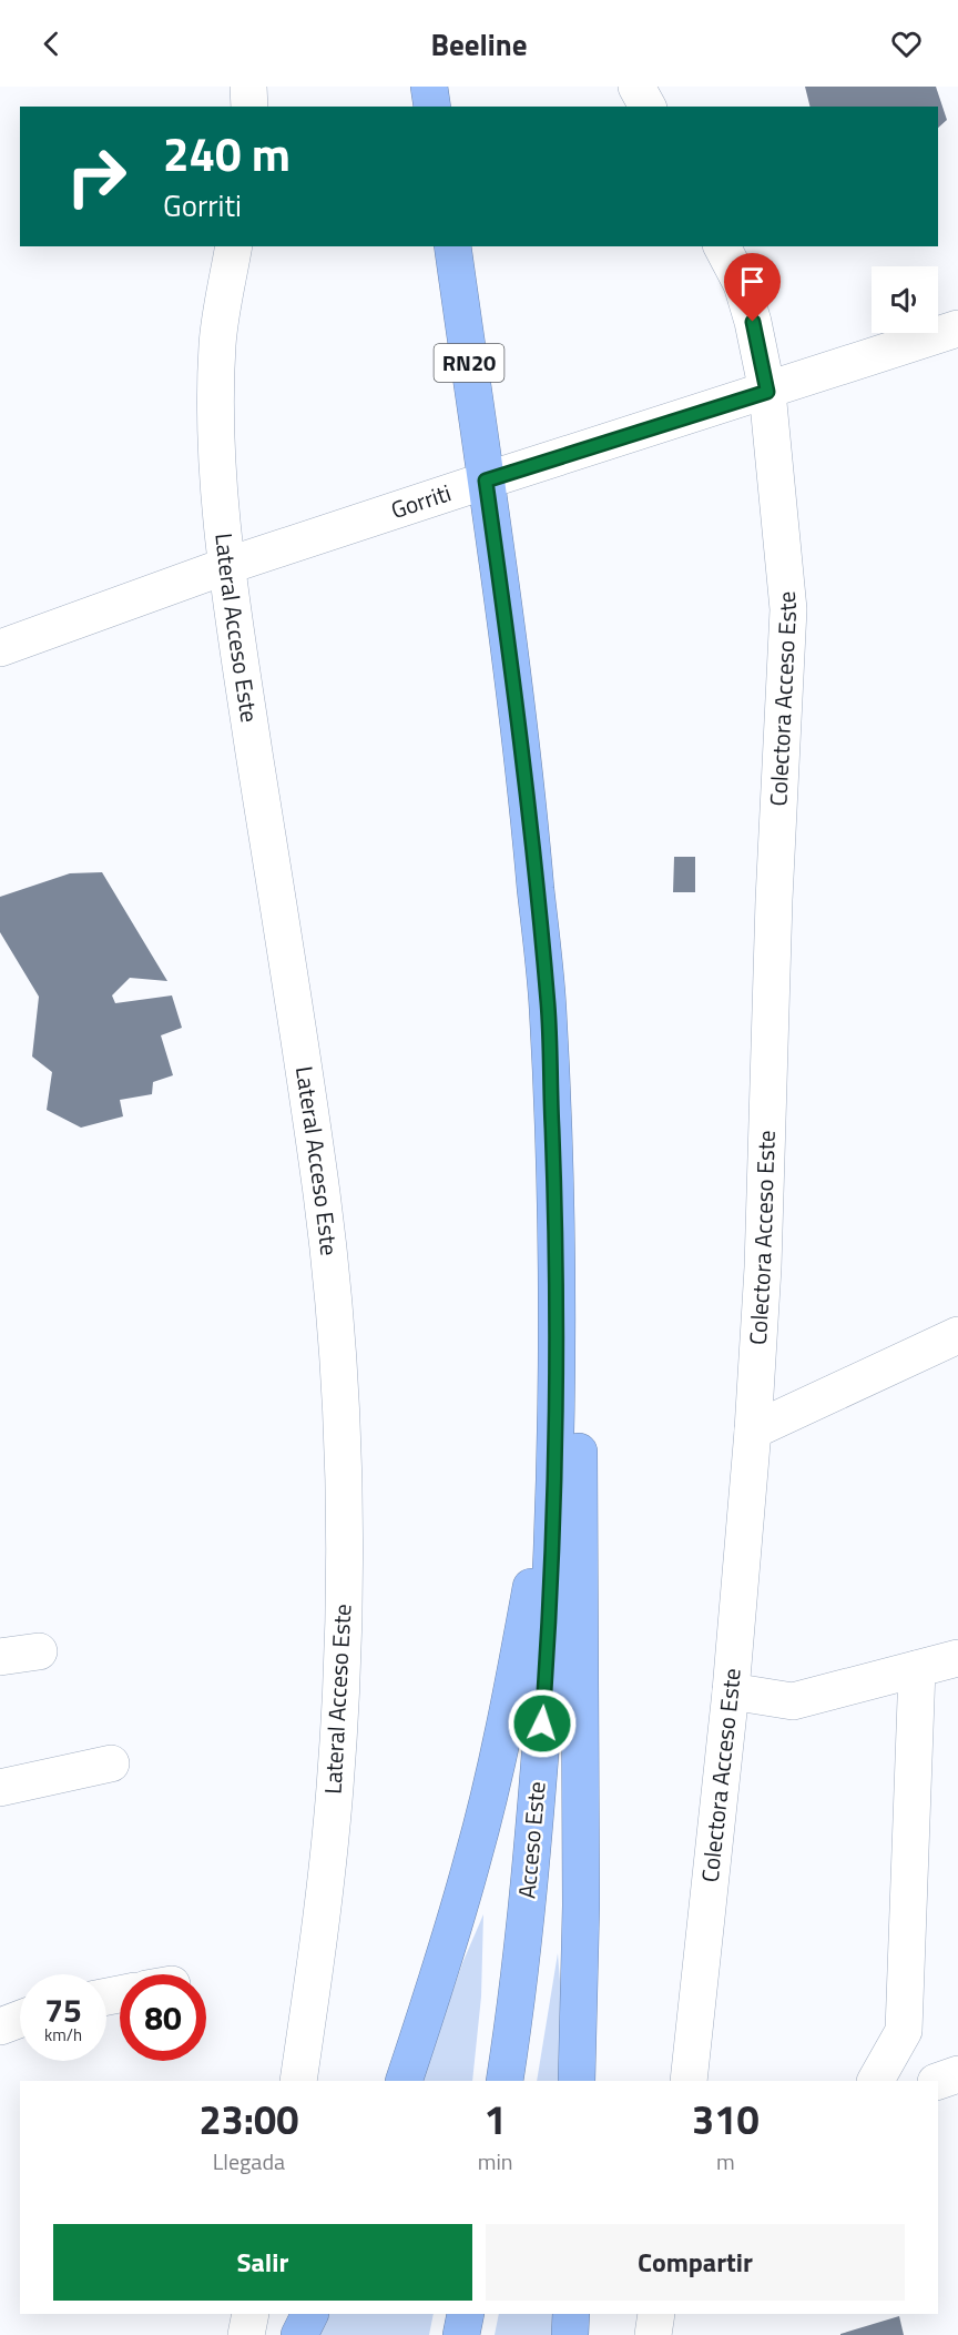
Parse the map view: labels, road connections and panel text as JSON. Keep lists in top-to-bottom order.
{
  "streets": {
    "highway": ["RN20", "Acceso Este"],
    "street": ["Gorriti", "Lateral Acceso Este", "Colectora Acceso Este"]
  },
  "crossings": [
    ["Gorriti", "Lateral Acceso Este"],
    ["Gorriti", "Colectora Acceso Este"],
    ["Gorriti", "Acceso Este"]
  ],
  "page": {
    "header": "Beeline",
    "turn": ["240 m", "Gorriti"],
    "speed": "75 km/h",
    "limit": "80",
    "eta": [
      "23:00",
      "Llegada",
      "1",
      "min",
      "310",
      "m"
    ],
    "buttons": ["Salir", "Compartir"]
  }
}
